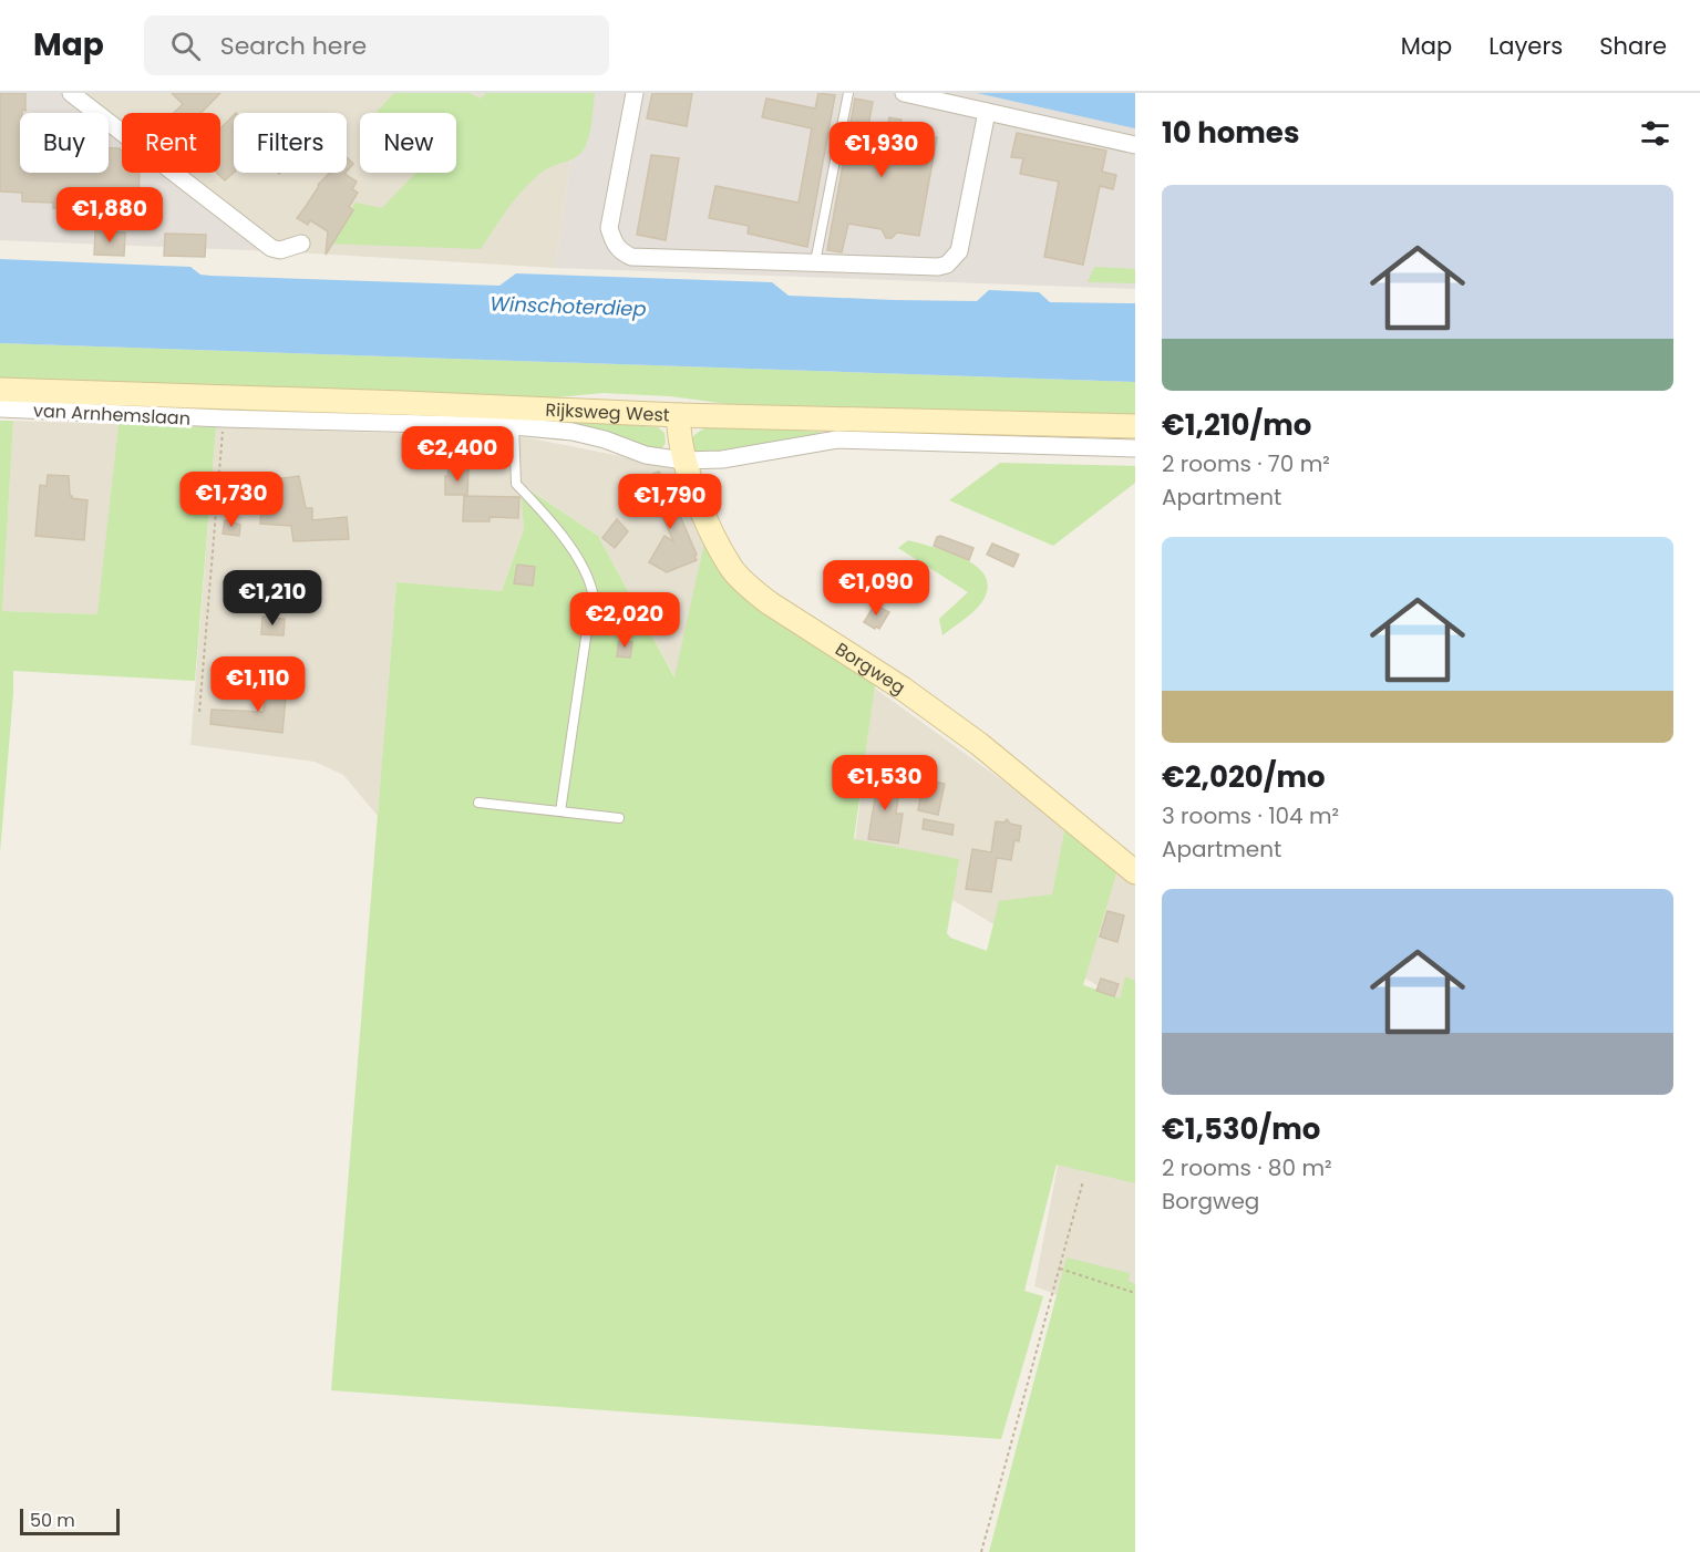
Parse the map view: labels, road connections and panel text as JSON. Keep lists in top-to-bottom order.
{
  "streets": {
    "main road": ["Rijksweg West", "Borgweg"],
    "street": ["van Arnhemslaan"]
  },
  "crossings": [
    ["Rijksweg West", "Borgweg"],
    ["van Arnhemslaan", "Borgweg"]
  ],
  "water": ["Winschoterdiep"],
  "scale_bar": "50 m",
  "page": {
    "header": "Map",
    "search": "Search here",
    "nav": ["Map", "Layers", "Share"],
    "heading": "10 homes",
    "chip": [
      "Buy",
      "Rent",
      "Filters",
      "New"
    ],
    "price": [
      "€1,930",
      "€1,880",
      "€2,400",
      "€1,730",
      "€1,790",
      "€1,090",
      "€1,210",
      "€2,020",
      "€1,110",
      "€1,530"
    ],
    "list": [
      {
        "name": "€1,210/mo",
        "note": "2 rooms · 70 m² · Apartment"
      },
      {
        "name": "€2,020/mo",
        "note": "3 rooms · 104 m² · Apartment"
      },
      {
        "name": "€1,530/mo",
        "note": "2 rooms · 80 m² · Borgweg"
      }
    ],
    "scale": "50 m"
  }
}
